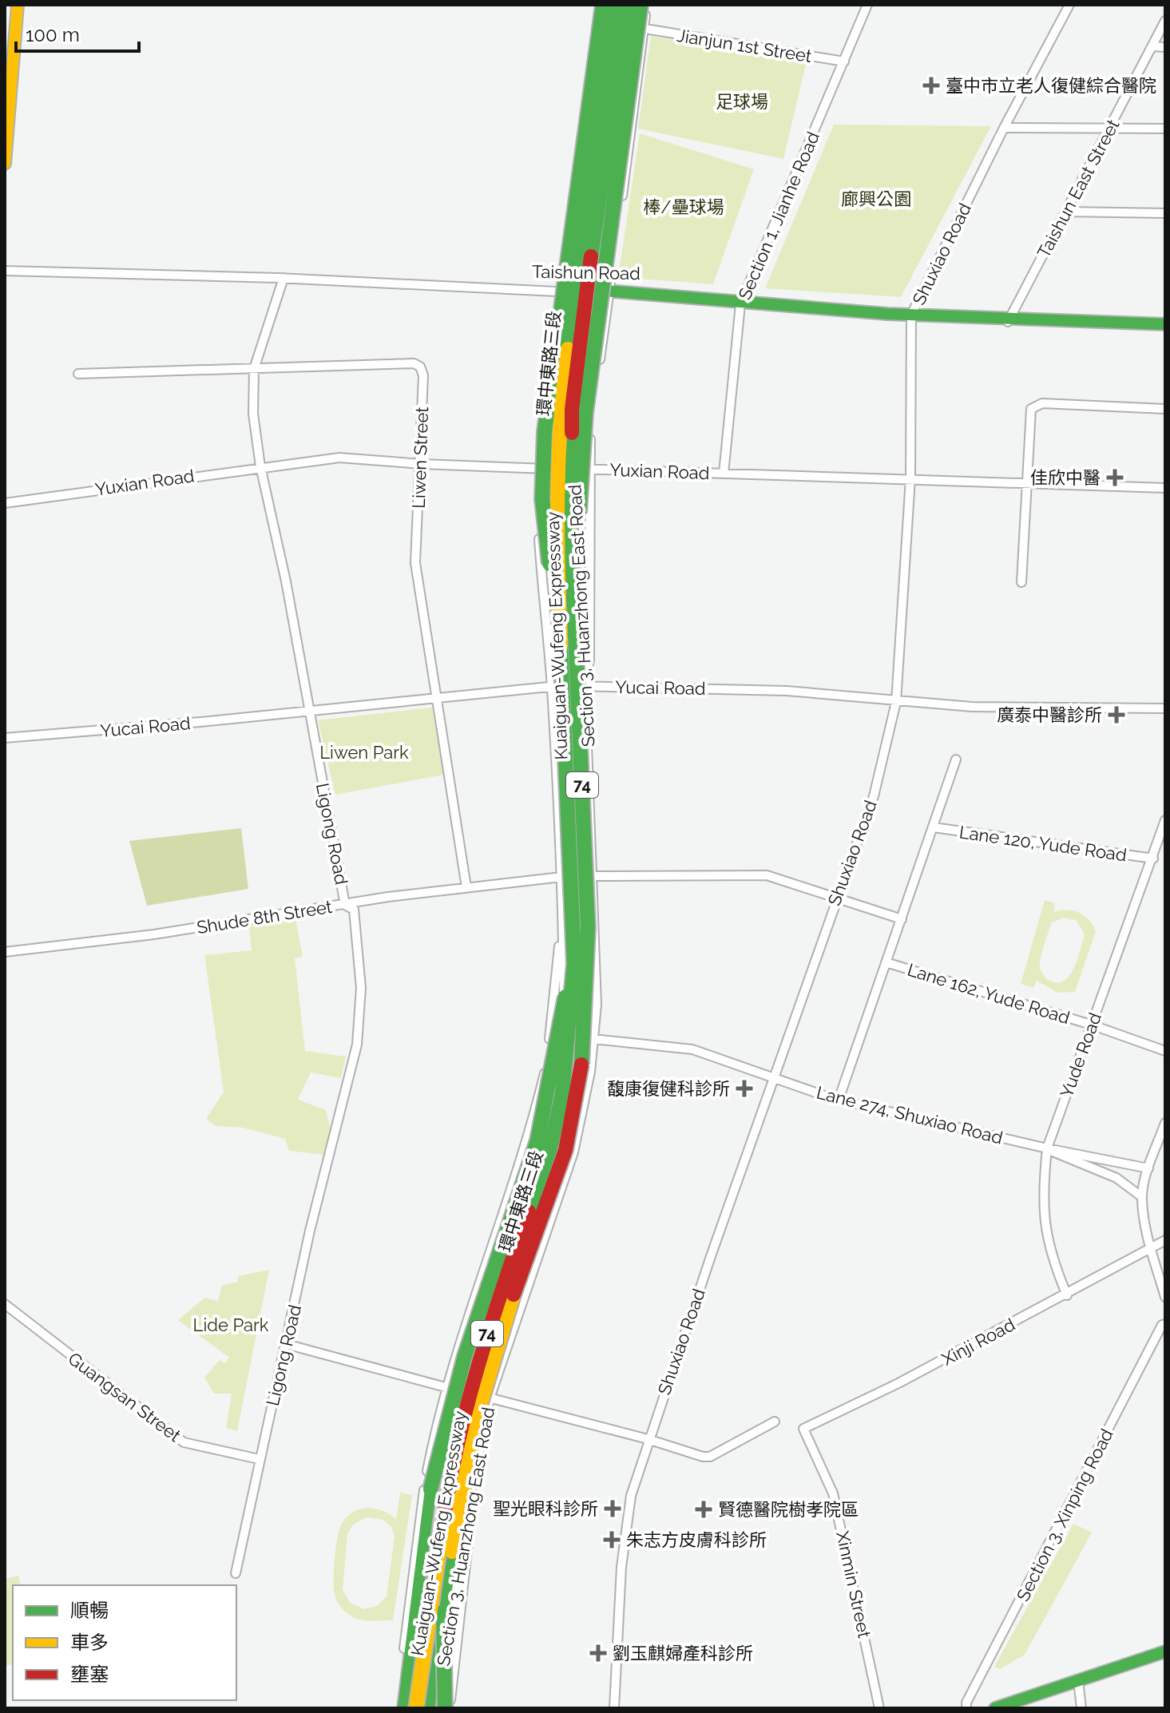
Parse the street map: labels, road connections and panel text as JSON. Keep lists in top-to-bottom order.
{
  "streets": {
    "main road": ["Taishun Road", "Kuaiguan-Wufeng Expressway", "74"],
    "street": [
      "Jianjun 1st Street",
      "Taishun East Street",
      "Section 1, Jianhe Road",
      "Shuxiao Road",
      "環中東路三段",
      "Liwen Street",
      "Yuxian Road",
      "Section 3, Huanzhong East Road",
      "Yucai Road",
      "Ligong Road",
      "Lane 120, Yude Road",
      "Shude 8th Street",
      "Lane 162, Yude Road",
      "Yude Road",
      "Lane 274, Shuxiao Road",
      "Xinji Road",
      "Guangsan Street",
      "Section 3, Xinping Road",
      "Xinmin Street"
    ]
  },
  "crossings": [
    ["Jianjun 1st Street", "Section 1, Jianhe Road"],
    ["Taishun East Street", "Taishun Road"],
    ["Section 1, Jianhe Road", "Taishun Road"],
    ["Section 1, Jianhe Road", "Yuxian Road"],
    ["Shuxiao Road", "Taishun Road"],
    ["Shuxiao Road", "Yuxian Road"],
    ["Shuxiao Road", "Yucai Road"],
    ["Shuxiao Road", "Lane 274, Shuxiao Road"],
    ["Taishun Road", "環中東路三段"],
    ["Taishun Road", "Section 3, Huanzhong East Road"],
    ["Taishun Road", "Ligong Road"],
    ["環中東路三段", "Yuxian Road"],
    ["環中東路三段", "Yucai Road"],
    ["環中東路三段", "74"],
    ["環中東路三段", "Shude 8th Street"],
    ["Liwen Street", "Yuxian Road"],
    ["Liwen Street", "Yucai Road"],
    ["Liwen Street", "Ligong Road"],
    ["Liwen Street", "Shude 8th Street"],
    ["Yuxian Road", "Section 3, Huanzhong East Road"],
    ["Yuxian Road", "Ligong Road"],
    ["Section 3, Huanzhong East Road", "Yucai Road"],
    ["Section 3, Huanzhong East Road", "Lane 274, Shuxiao Road"],
    ["Kuaiguan-Wufeng Expressway", "74"],
    ["Yucai Road", "Ligong Road"],
    ["Ligong Road", "Shude 8th Street"],
    ["Ligong Road", "Guangsan Street"],
    ["Lane 120, Yude Road", "Yude Road"],
    ["Lane 162, Yude Road", "Yude Road"],
    ["Yude Road", "Lane 274, Shuxiao Road"],
    ["Yude Road", "Xinji Road"],
    ["Xinji Road", "Xinmin Street"]
  ],
  "parks": [
    "足球場",
    "廊興公園",
    "棒/壘球場",
    "Liwen Park",
    "Lide Park"
  ],
  "places": {
    "health": [
      "臺中市立老人復健綜合醫院",
      "佳欣中醫",
      "廣泰中醫診所",
      "馥康復健科診所",
      "聖光眼科診所",
      "賢德醫院樹孝院區",
      "朱志方皮膚科診所",
      "劉玉麒婦產科診所"
    ]
  },
  "legend": ["順暢", "車多", "壅塞"],
  "scale_bar": "100 m"
}
